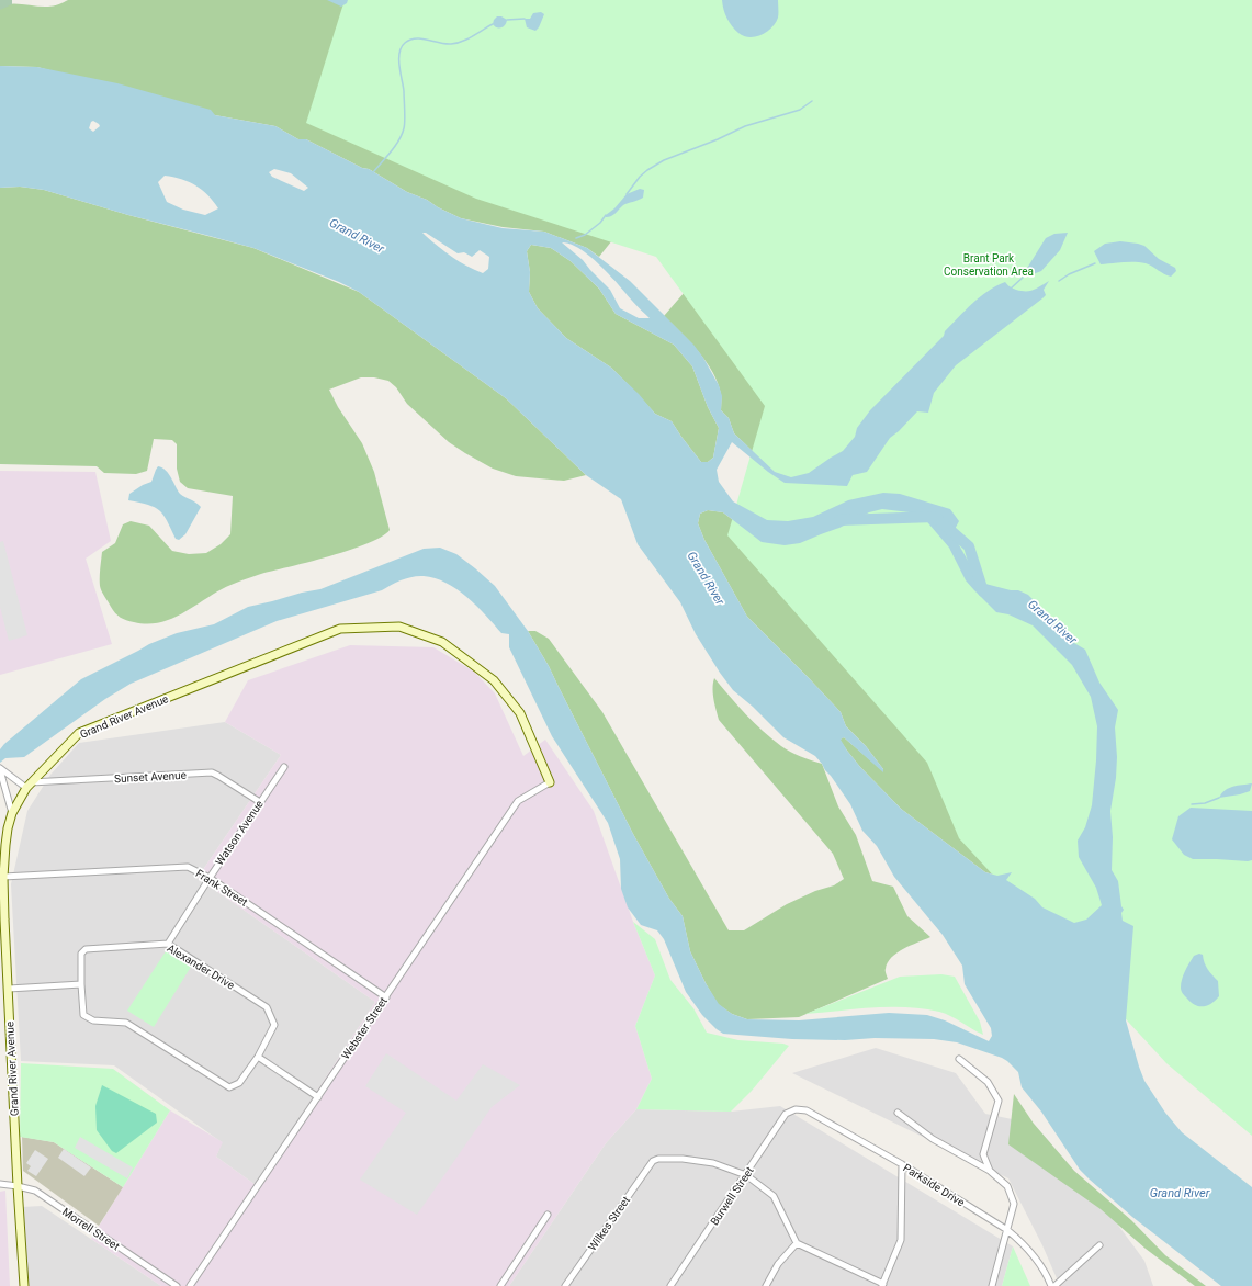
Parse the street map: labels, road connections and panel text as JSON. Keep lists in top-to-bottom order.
{
  "streets": {
    "street": [
      "Grand River Avenue",
      "Sunset Avenue",
      "Watson Avenue",
      "Frank Street",
      "Alexander Drive",
      "Webster Street",
      "Parkside Drive",
      "Burwell Street",
      "Wilkes Street",
      "Morrell Street"
    ]
  },
  "crossings": [
    ["Grand River Avenue", "Sunset Avenue"],
    ["Grand River Avenue", "Frank Street"],
    ["Grand River Avenue", "Webster Street"],
    ["Grand River Avenue", "Morrell Street"],
    ["Sunset Avenue", "Watson Avenue"],
    ["Watson Avenue", "Frank Street"],
    ["Watson Avenue", "Alexander Drive"],
    ["Frank Street", "Webster Street"],
    ["Parkside Drive", "Burwell Street"],
    ["Burwell Street", "Wilkes Street"]
  ],
  "water": ["Grand River"],
  "parks": ["Brant Park Conservation Area"]
}
